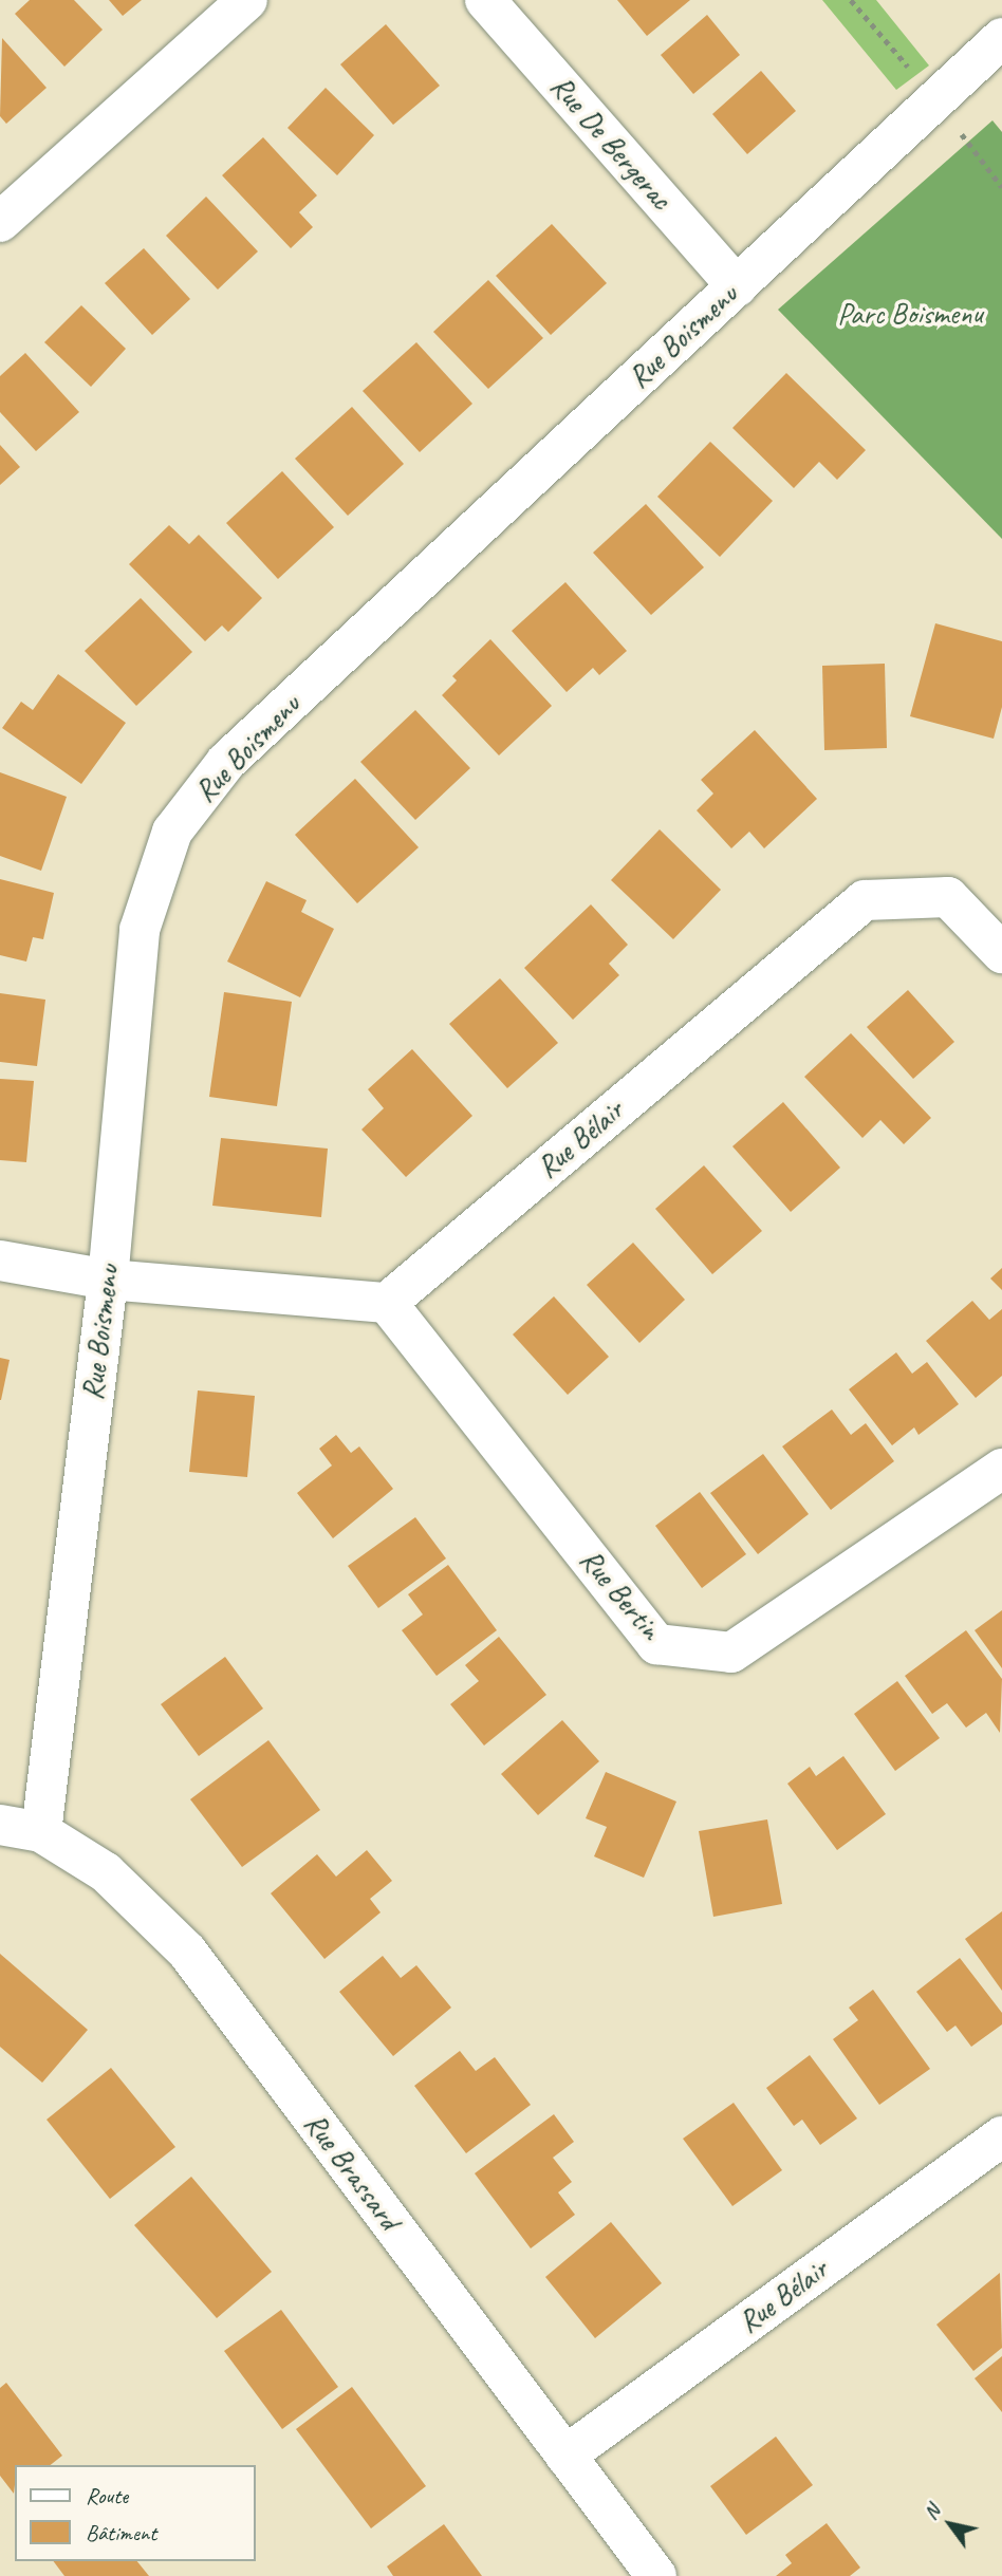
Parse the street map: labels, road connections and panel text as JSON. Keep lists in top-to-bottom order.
{
  "streets": {
    "street": [
      "Rue De Bergerac",
      "Rue Boismenu",
      "Rue Bélair",
      "Rue Bertin",
      "Rue Brassard"
    ]
  },
  "crossings": [
    ["Rue De Bergerac", "Rue Boismenu"],
    ["Rue Boismenu", "Rue Brassard"],
    ["Rue Bélair", "Rue Bertin"],
    ["Rue Bélair", "Rue Brassard"]
  ],
  "parks": ["Parc Boismenu"],
  "legend": ["Route", "Bâtiment"],
  "north": "top left"
}
